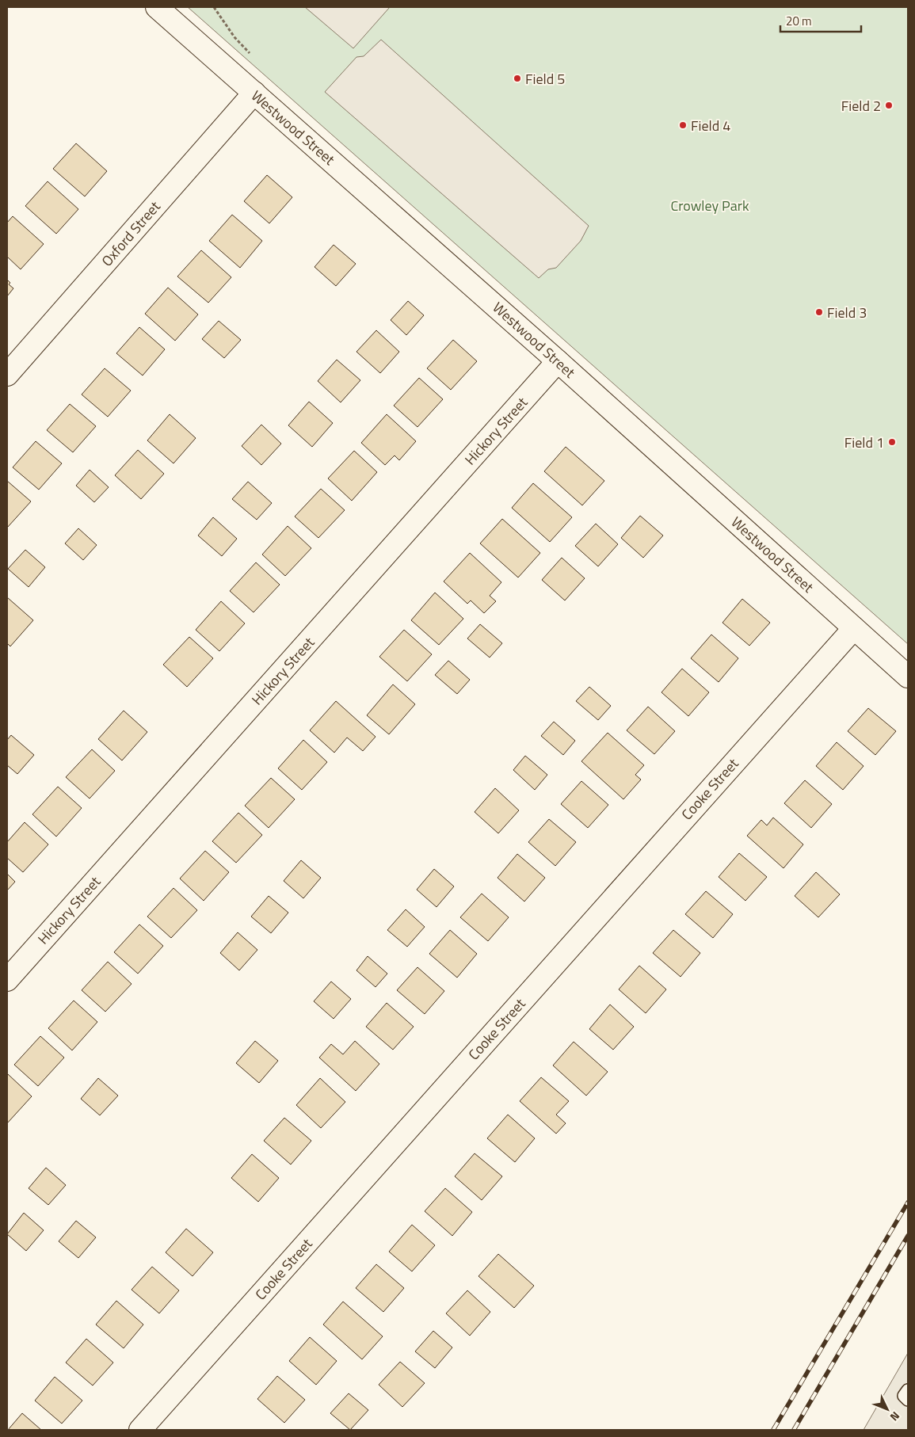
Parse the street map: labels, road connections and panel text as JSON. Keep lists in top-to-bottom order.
{
  "streets": {
    "street": [
      "Westwood Street",
      "Oxford Street",
      "Hickory Street",
      "Cooke Street"
    ]
  },
  "crossings": [
    ["Westwood Street", "Oxford Street"],
    ["Westwood Street", "Hickory Street"],
    ["Westwood Street", "Cooke Street"]
  ],
  "parks": ["Crowley Park"],
  "places": [
    "Field 5",
    "Field 2",
    "Field 4",
    "Field 3",
    "Field 1"
  ],
  "scale_bar": "20 m",
  "north": "bottom right"
}
